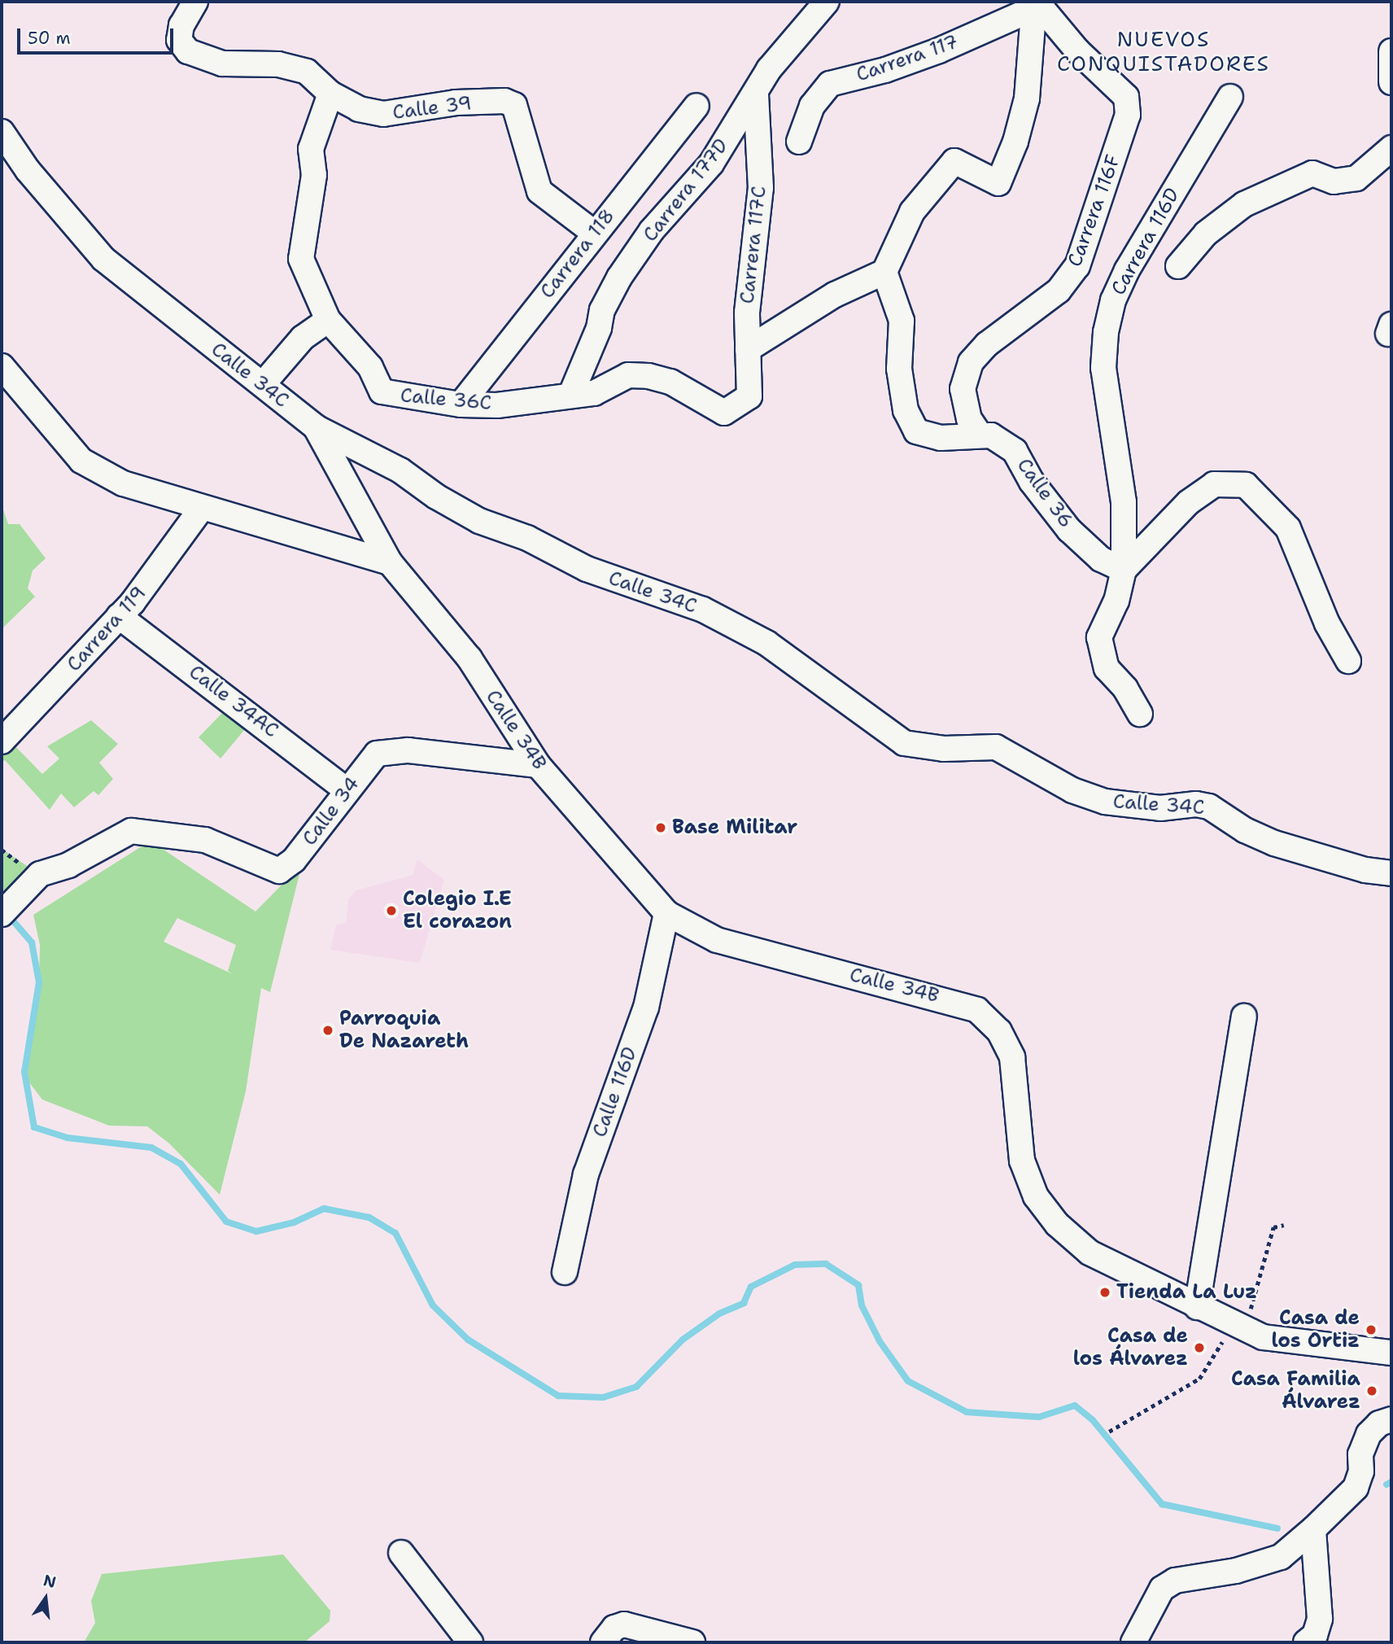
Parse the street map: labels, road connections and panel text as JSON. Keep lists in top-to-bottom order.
{
  "streets": {
    "street": [
      "Carrera 117",
      "Calle 39",
      "Carrera 177D",
      "Carrera 116F",
      "Carrera 116D",
      "Carrera 117C",
      "Carrera 118",
      "Calle 34C",
      "Calle 36C",
      "Calle 36",
      "Carrera 119",
      "Calle 34AC",
      "Calle 34B",
      "Calle 34",
      "Calle 116D"
    ]
  },
  "crossings": [
    ["Carrera 117", "Carrera 116F"],
    ["Calle 39", "Carrera 118"],
    ["Calle 39", "Calle 36C"],
    ["Carrera 177D", "Carrera 117C"],
    ["Carrera 177D", "Calle 36C"],
    ["Carrera 116F", "Calle 36"],
    ["Carrera 116D", "Calle 36"],
    ["Carrera 117C", "Calle 36C"],
    ["Carrera 118", "Calle 36C"],
    ["Calle 34C", "Calle 34B"],
    ["Carrera 119", "Calle 34AC"],
    ["Calle 34AC", "Calle 34"],
    ["Calle 34B", "Calle 34"],
    ["Calle 34B", "Calle 116D"]
  ],
  "districts": ["NUEVOS CONQUISTADORES"],
  "places": [
    "Base Militar",
    "Colegio I.E El corazon",
    "Parroquia De Nazareth",
    "Tienda La Luz",
    "Casa de los Ortiz",
    "Casa de los Álvarez",
    "Casa Familia Álvarez"
  ],
  "scale_bar": "50 m",
  "north": "top"
}
